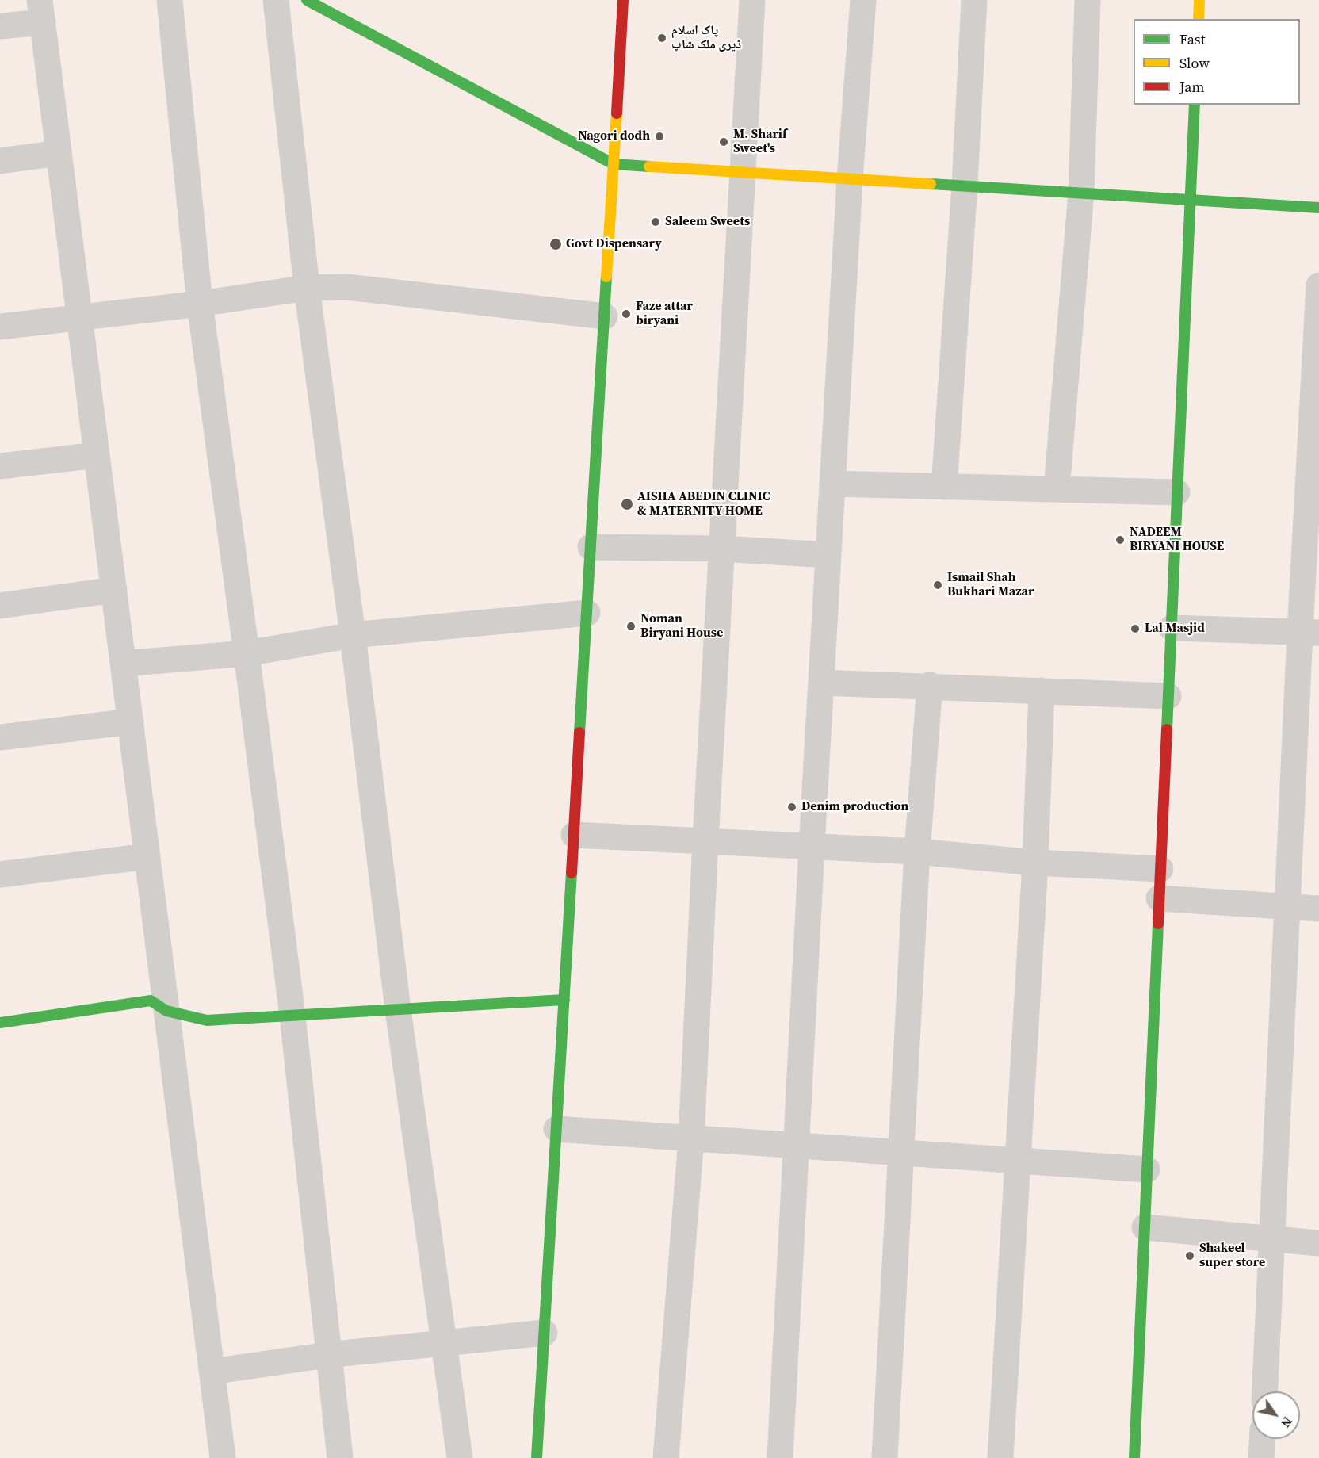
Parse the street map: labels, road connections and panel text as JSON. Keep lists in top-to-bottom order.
{
  "places": [
    "پاک اسلام ڈیری ملک شاپ",
    "Nagori dodh",
    "M. Sharif Sweet's",
    "Saleem Sweets",
    "Govt Dispensary",
    "Faze attar biryani",
    "AISHA ABEDIN CLINIC & MATERNITY HOME",
    "NADEEM BIRYANI HOUSE",
    "Ismail Shah Bukhari Mazar",
    "Noman Biryani House",
    "Lal Masjid",
    "Denim production",
    "Shakeel super store"
  ],
  "legend": ["Fast", "Slow", "Jam"],
  "north": "bottom right"
}
